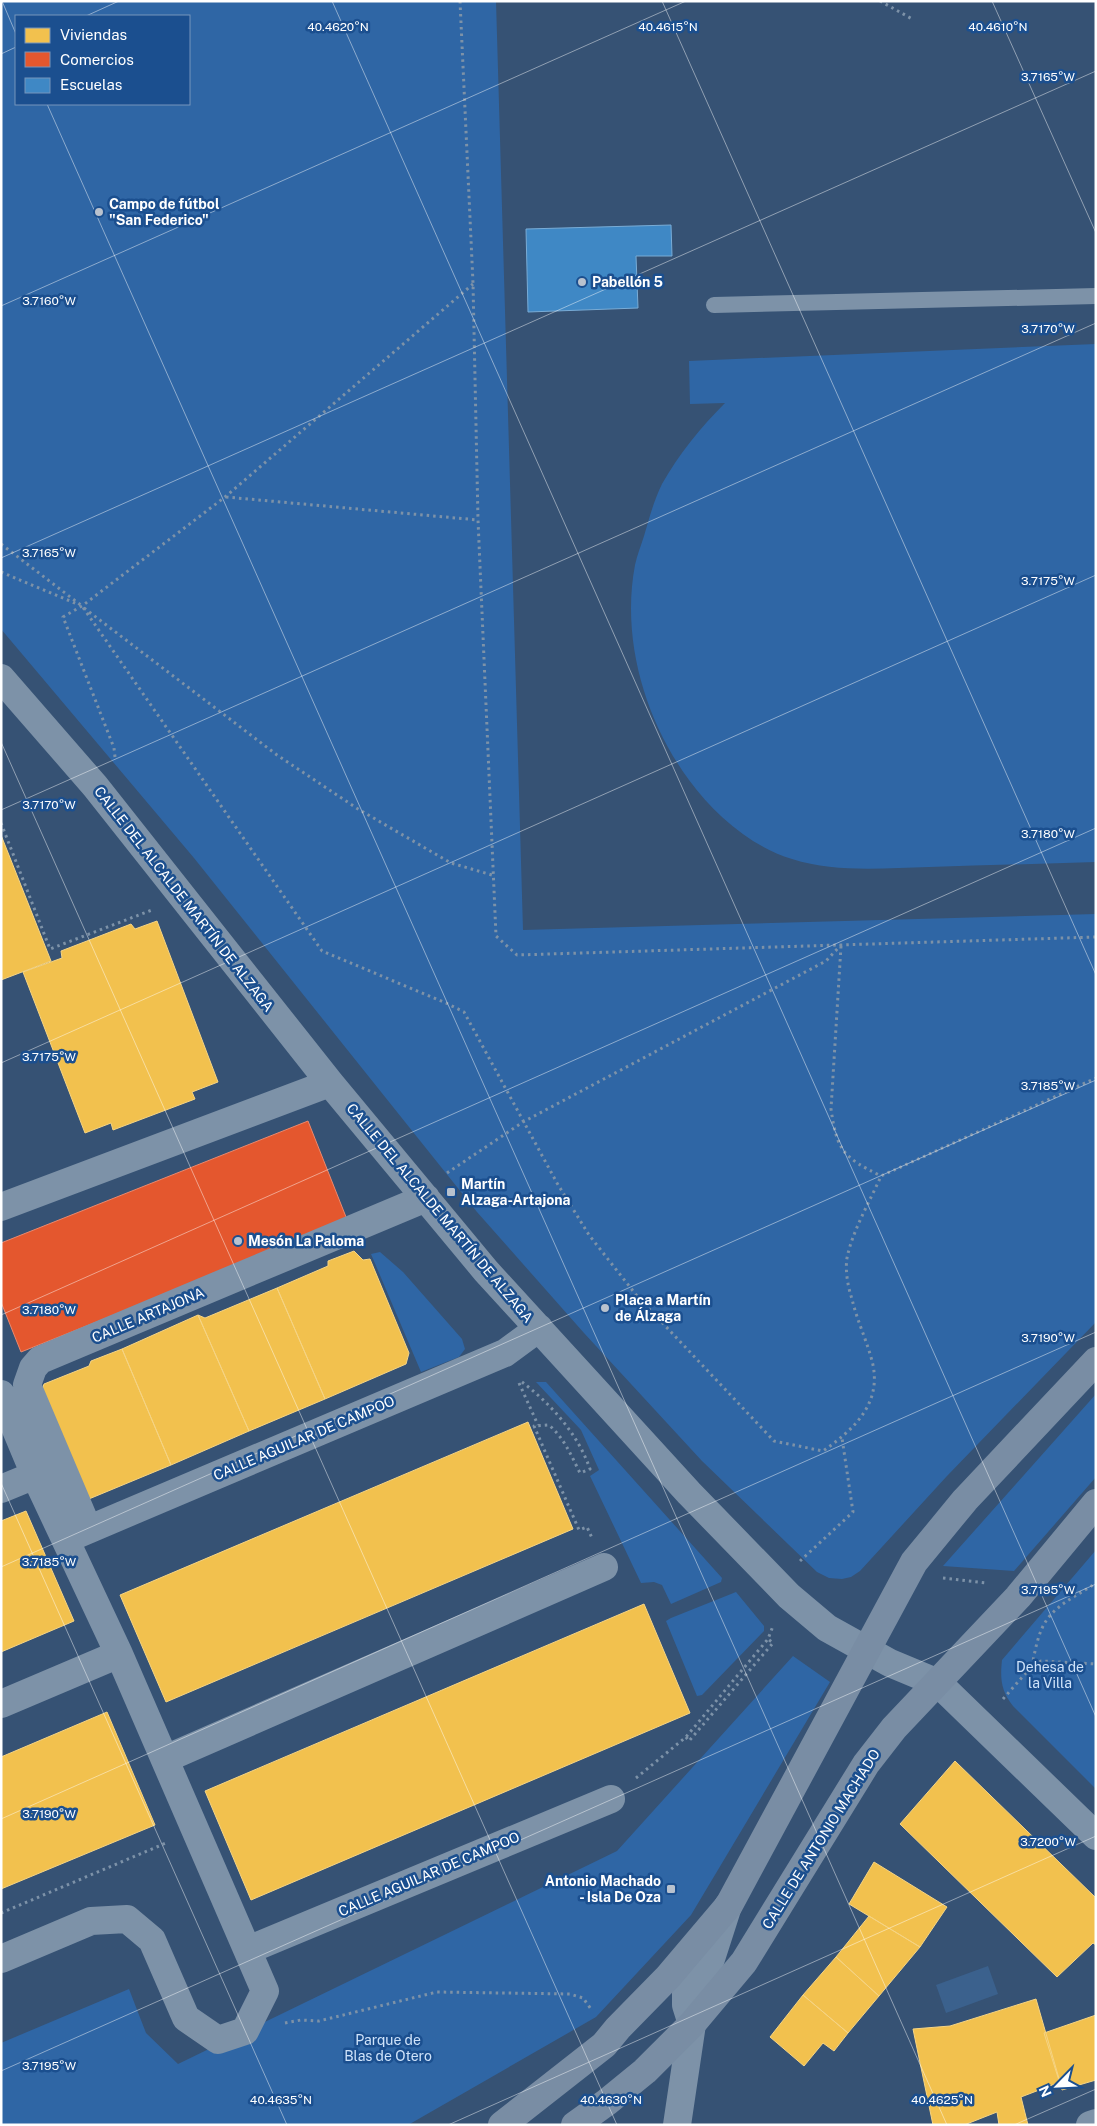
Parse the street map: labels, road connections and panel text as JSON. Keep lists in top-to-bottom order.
{
  "streets": {
    "street": [
      "CALLE DEL ALCALDE MARTÍN DE ALZAGA",
      "CALLE ARTAJONA",
      "CALLE AGUILAR DE CAMPOO",
      "CALLE DE ANTONIO MACHADO"
    ]
  },
  "crossings": [
    ["CALLE DEL ALCALDE MARTÍN DE ALZAGA", "CALLE ARTAJONA"],
    ["CALLE DEL ALCALDE MARTÍN DE ALZAGA", "CALLE AGUILAR DE CAMPOO"],
    ["CALLE DEL ALCALDE MARTÍN DE ALZAGA", "CALLE DE ANTONIO MACHADO"],
    ["CALLE ARTAJONA", "CALLE AGUILAR DE CAMPOO"]
  ],
  "parks": ["Dehesa de la Villa", "Parque de Blas de Otero"],
  "places": {
    "other": [
      "Campo de fútbol \"San Federico\"",
      "Pabellón 5",
      "Mesón La Paloma",
      "Placa a Martín de Álzaga"
    ],
    "transit": ["Martín Alzaga-Artajona", "Antonio Machado - Isla De Oza"]
  },
  "legend": ["Viviendas", "Comercios", "Escuelas"],
  "north": "bottom left",
  "coordinates": [
    "40.4615°N",
    "40.4610°N",
    "40.4620°N",
    "3.7165°W",
    "3.7160°W",
    "3.7170°W",
    "3.7175°W",
    "3.7180°W",
    "3.7185°W",
    "3.7190°W",
    "3.7195°W",
    "3.7200°W",
    "40.4635°N",
    "40.4630°N",
    "40.4625°N"
  ]
}
